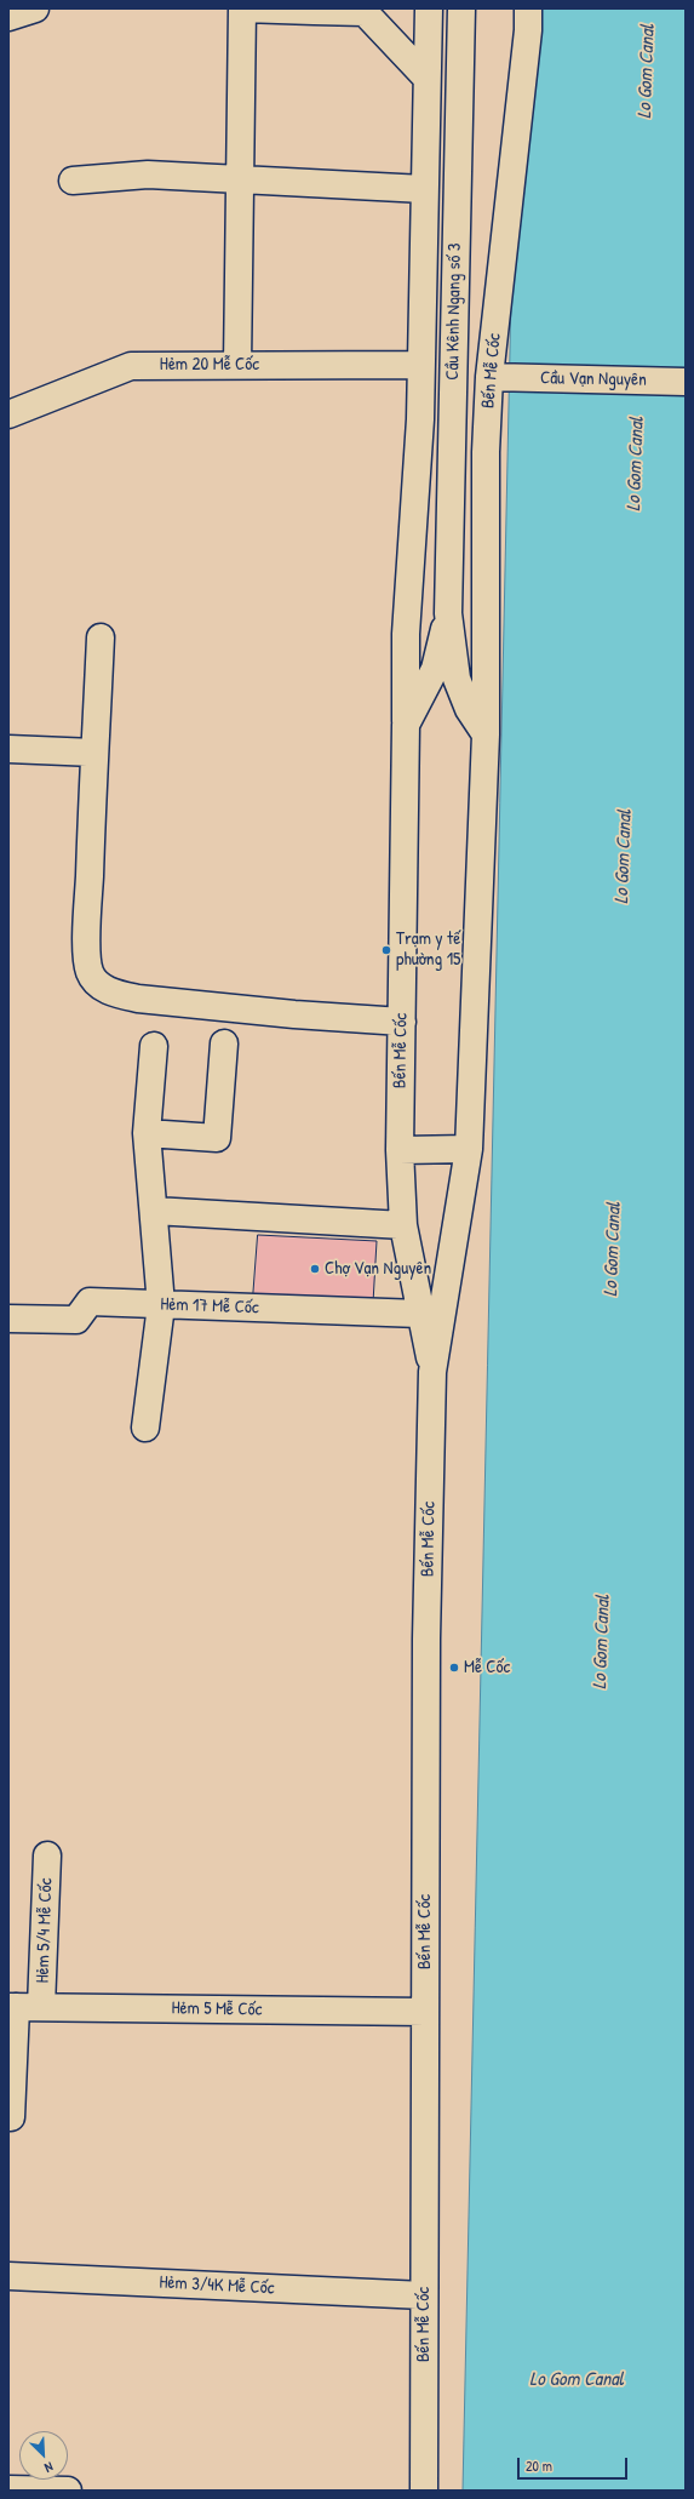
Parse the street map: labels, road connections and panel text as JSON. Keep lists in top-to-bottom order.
{
  "streets": {
    "street": [
      "Cầu Kênh Ngang số 3",
      "Hẻm 20 Mễ Cốc",
      "Bến Mễ Cốc",
      "Cầu Vạn Nguyên",
      "Hẻm 17 Mễ Cốc",
      "Hẻm 5/4 Mễ Cốc",
      "Hẻm 5 Mễ Cốc",
      "Hẻm 3/4K Mễ Cốc"
    ]
  },
  "crossings": [
    ["Cầu Kênh Ngang số 3", "Bến Mễ Cốc"],
    ["Hẻm 20 Mễ Cốc", "Bến Mễ Cốc"],
    ["Bến Mễ Cốc", "Cầu Vạn Nguyên"],
    ["Bến Mễ Cốc", "Hẻm 17 Mễ Cốc"],
    ["Bến Mễ Cốc", "Hẻm 5 Mễ Cốc"],
    ["Bến Mễ Cốc", "Hẻm 3/4K Mễ Cốc"],
    ["Hẻm 5/4 Mễ Cốc", "Hẻm 5 Mễ Cốc"]
  ],
  "water": ["Lo Gom Canal"],
  "places": ["Trạm y tế phường 15", "Chợ Vạn Nguyên", "Mễ Cốc"],
  "scale_bar": "20 m",
  "north": "bottom right"
}
